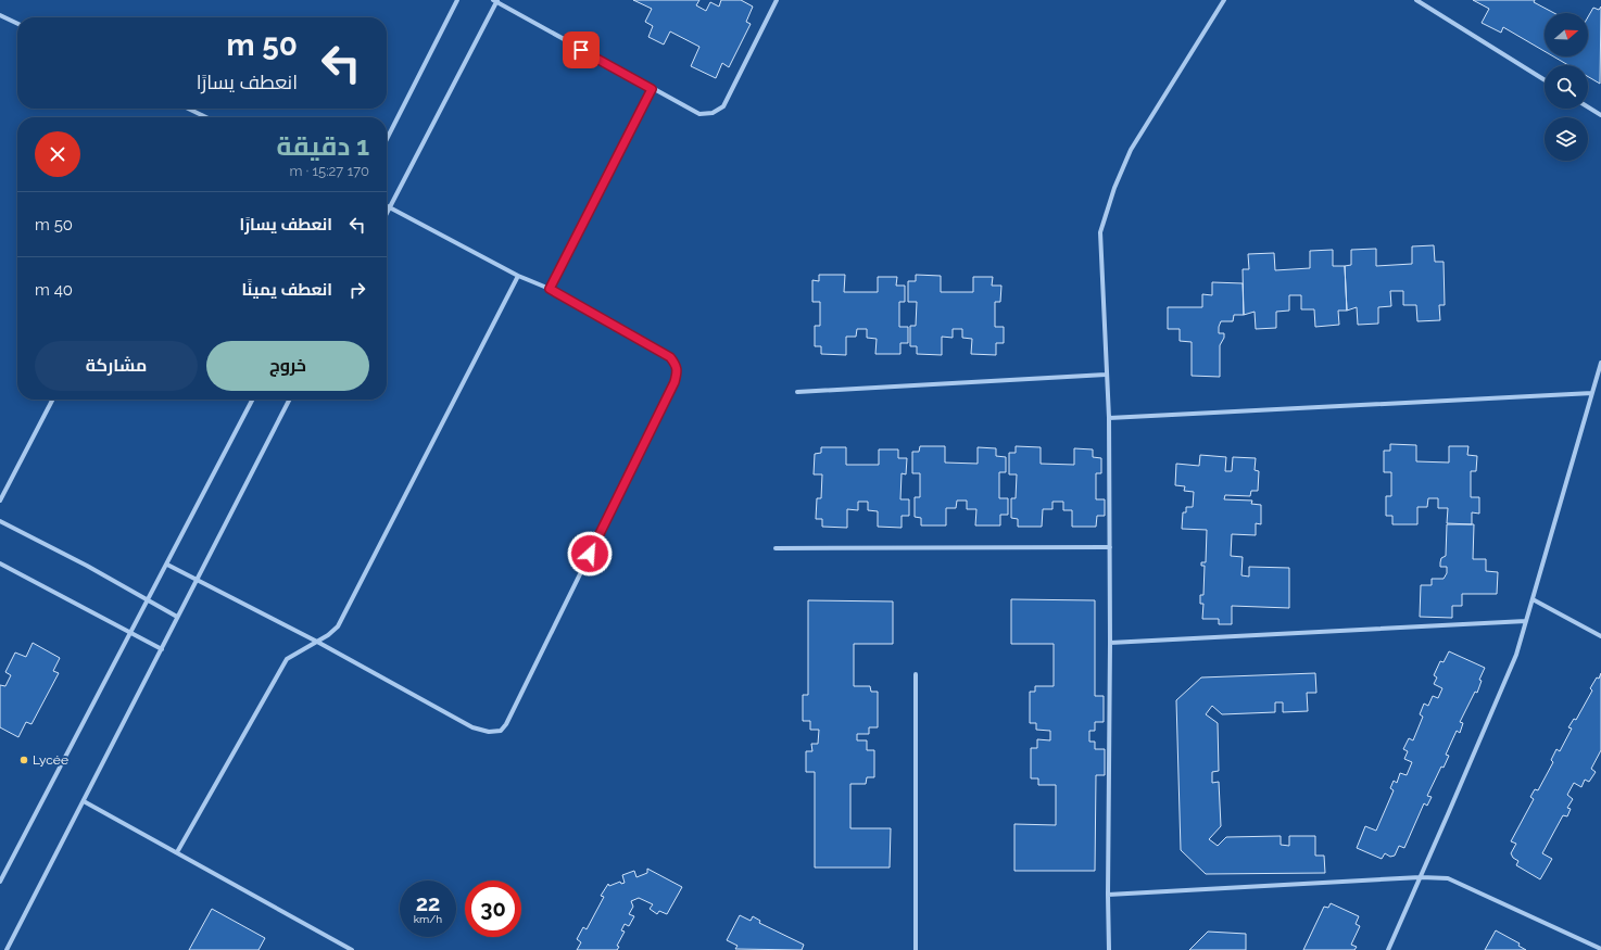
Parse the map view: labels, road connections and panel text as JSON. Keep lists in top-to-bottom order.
{
  "places": ["Lycée"],
  "north": "right",
  "page": {
    "turn": ["50 m", "انعطف يسارًا"],
    "heading": ["1 دقيقة", "170 m · 15:27"],
    "list": [
      {
        "name": "انعطف يسارًا",
        "value": "50 m"
      },
      {
        "name": "انعطف يمينًا",
        "value": "40 m"
      }
    ],
    "buttons": ["خروج", "مشاركة"],
    "speed": "22 km/h",
    "limit": "30"
  }
}
